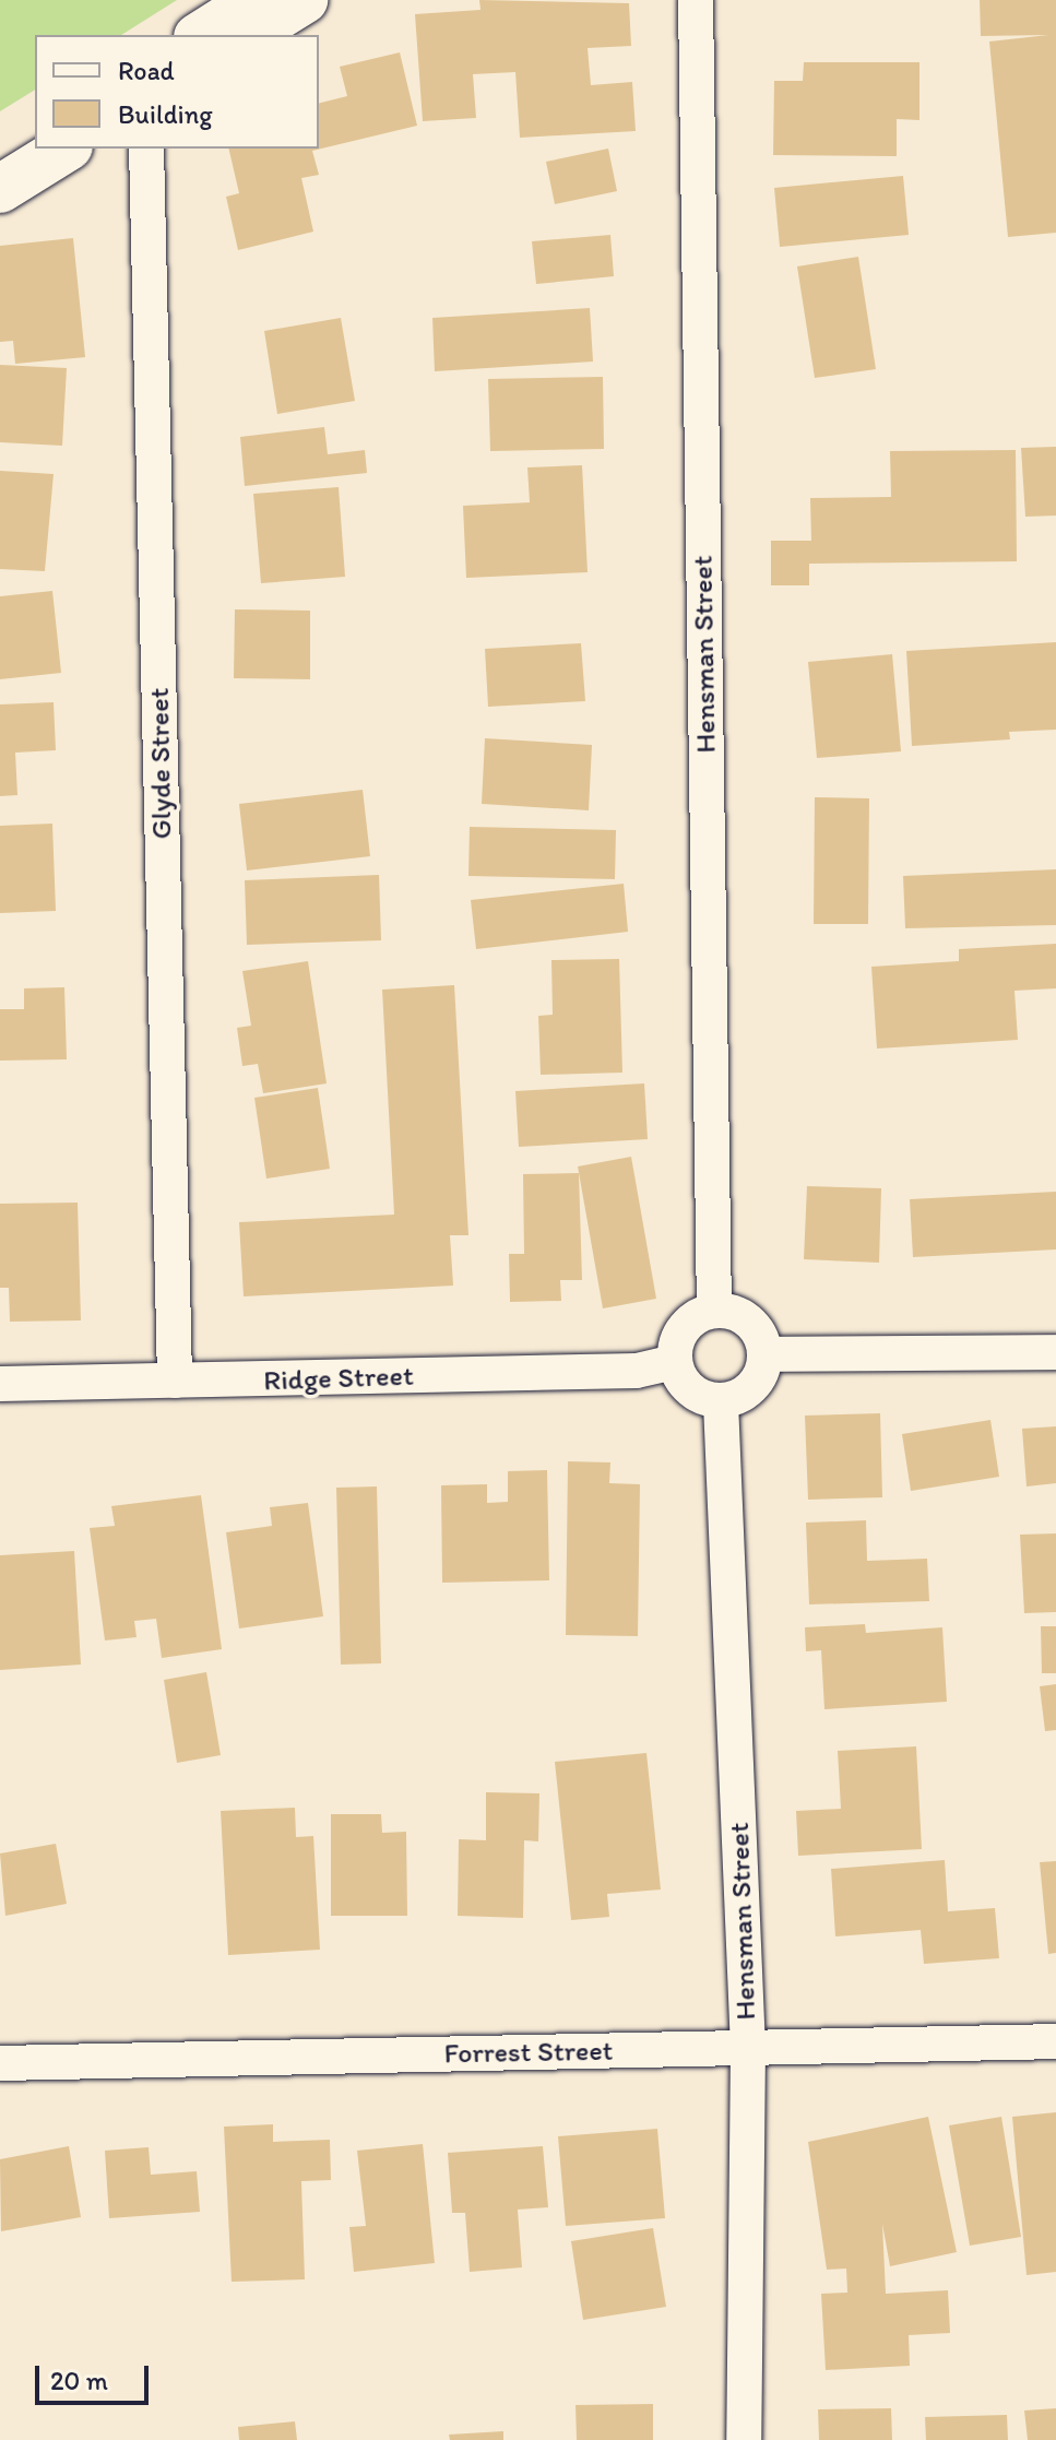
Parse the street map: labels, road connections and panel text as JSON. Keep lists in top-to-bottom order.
{
  "streets": {
    "street": [
      "Hensman Street",
      "Glyde Street",
      "Ridge Street",
      "Forrest Street"
    ]
  },
  "crossings": [
    ["Hensman Street", "Ridge Street"],
    ["Hensman Street", "Forrest Street"],
    ["Glyde Street", "Ridge Street"]
  ],
  "legend": ["Road", "Building"],
  "scale_bar": "20 m"
}
